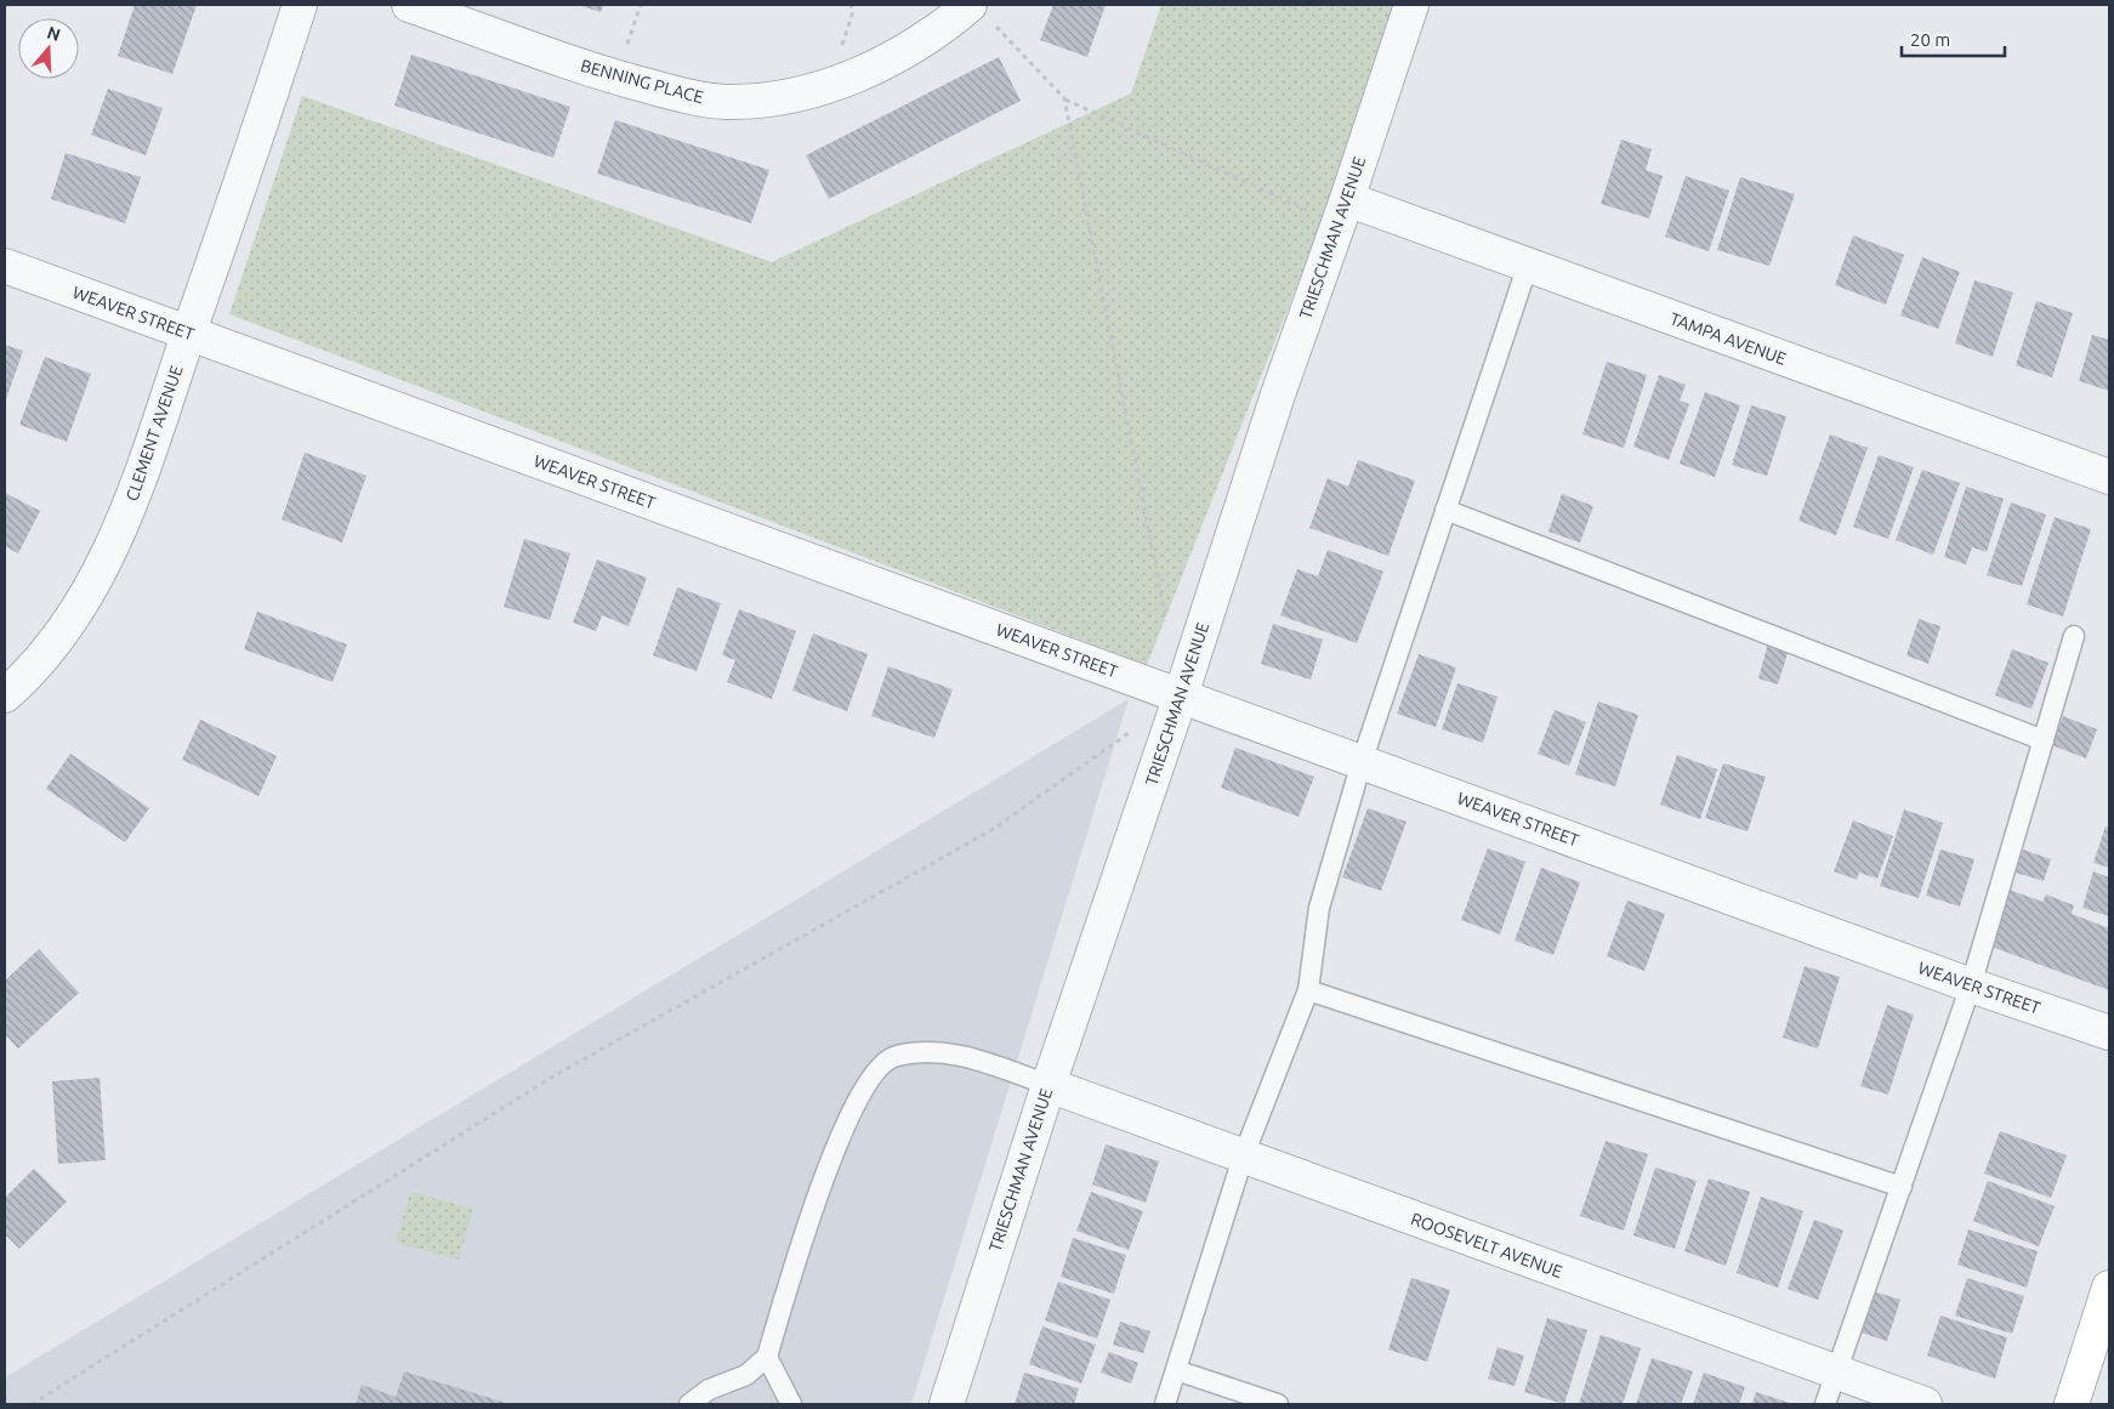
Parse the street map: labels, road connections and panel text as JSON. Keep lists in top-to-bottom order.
{
  "streets": {
    "street": [
      "BENNING PLACE",
      "TRIESCHMAN AVENUE",
      "WEAVER STREET",
      "TAMPA AVENUE",
      "CLEMENT AVENUE",
      "ROOSEVELT AVENUE"
    ]
  },
  "crossings": [
    ["TRIESCHMAN AVENUE", "WEAVER STREET"],
    ["TRIESCHMAN AVENUE", "TAMPA AVENUE"],
    ["TRIESCHMAN AVENUE", "ROOSEVELT AVENUE"],
    ["WEAVER STREET", "CLEMENT AVENUE"]
  ],
  "scale_bar": "20 m",
  "north": "top"
}
